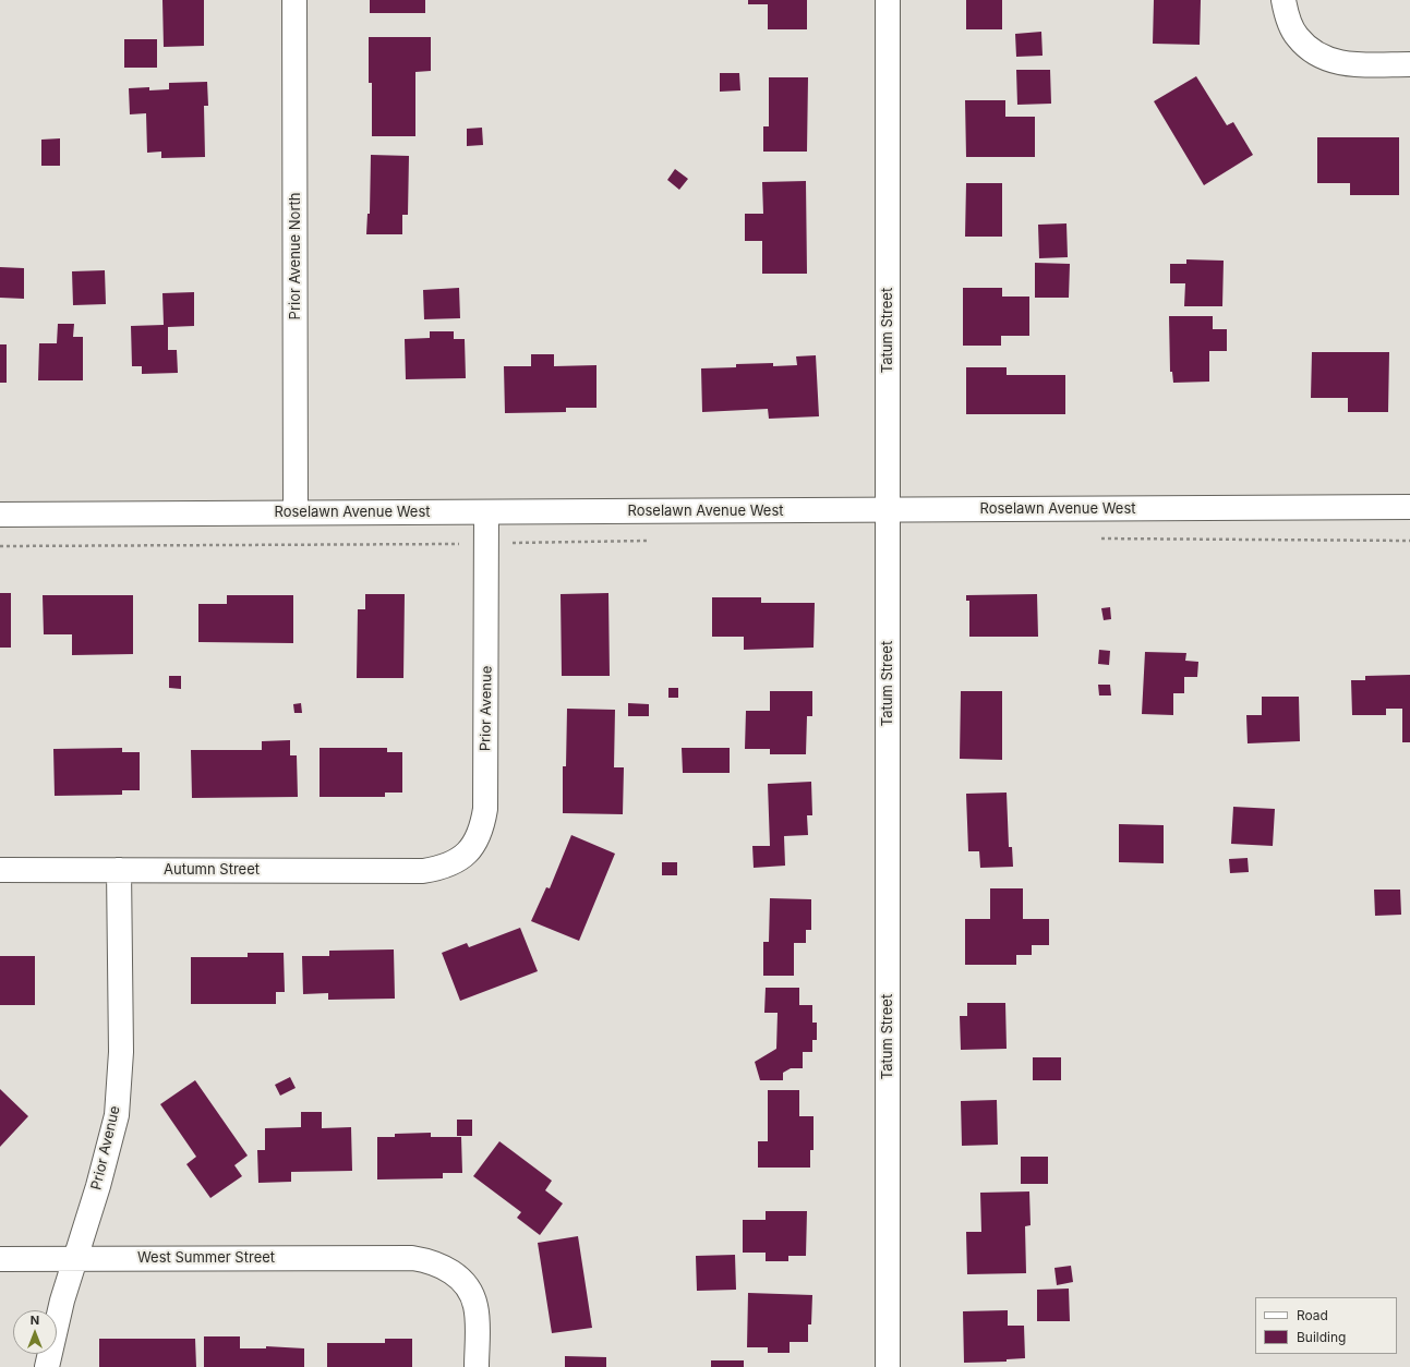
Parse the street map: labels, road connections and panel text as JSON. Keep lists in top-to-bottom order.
{
  "streets": {
    "street": [
      "Prior Avenue North",
      "Tatum Street",
      "Roselawn Avenue West",
      "Prior Avenue",
      "Autumn Street",
      "West Summer Street"
    ]
  },
  "crossings": [
    ["Prior Avenue North", "Roselawn Avenue West"],
    ["Tatum Street", "Roselawn Avenue West"],
    ["Roselawn Avenue West", "Prior Avenue"],
    ["Prior Avenue", "Autumn Street"],
    ["Prior Avenue", "West Summer Street"]
  ],
  "legend": ["Road", "Building"],
  "north": "top"
}
